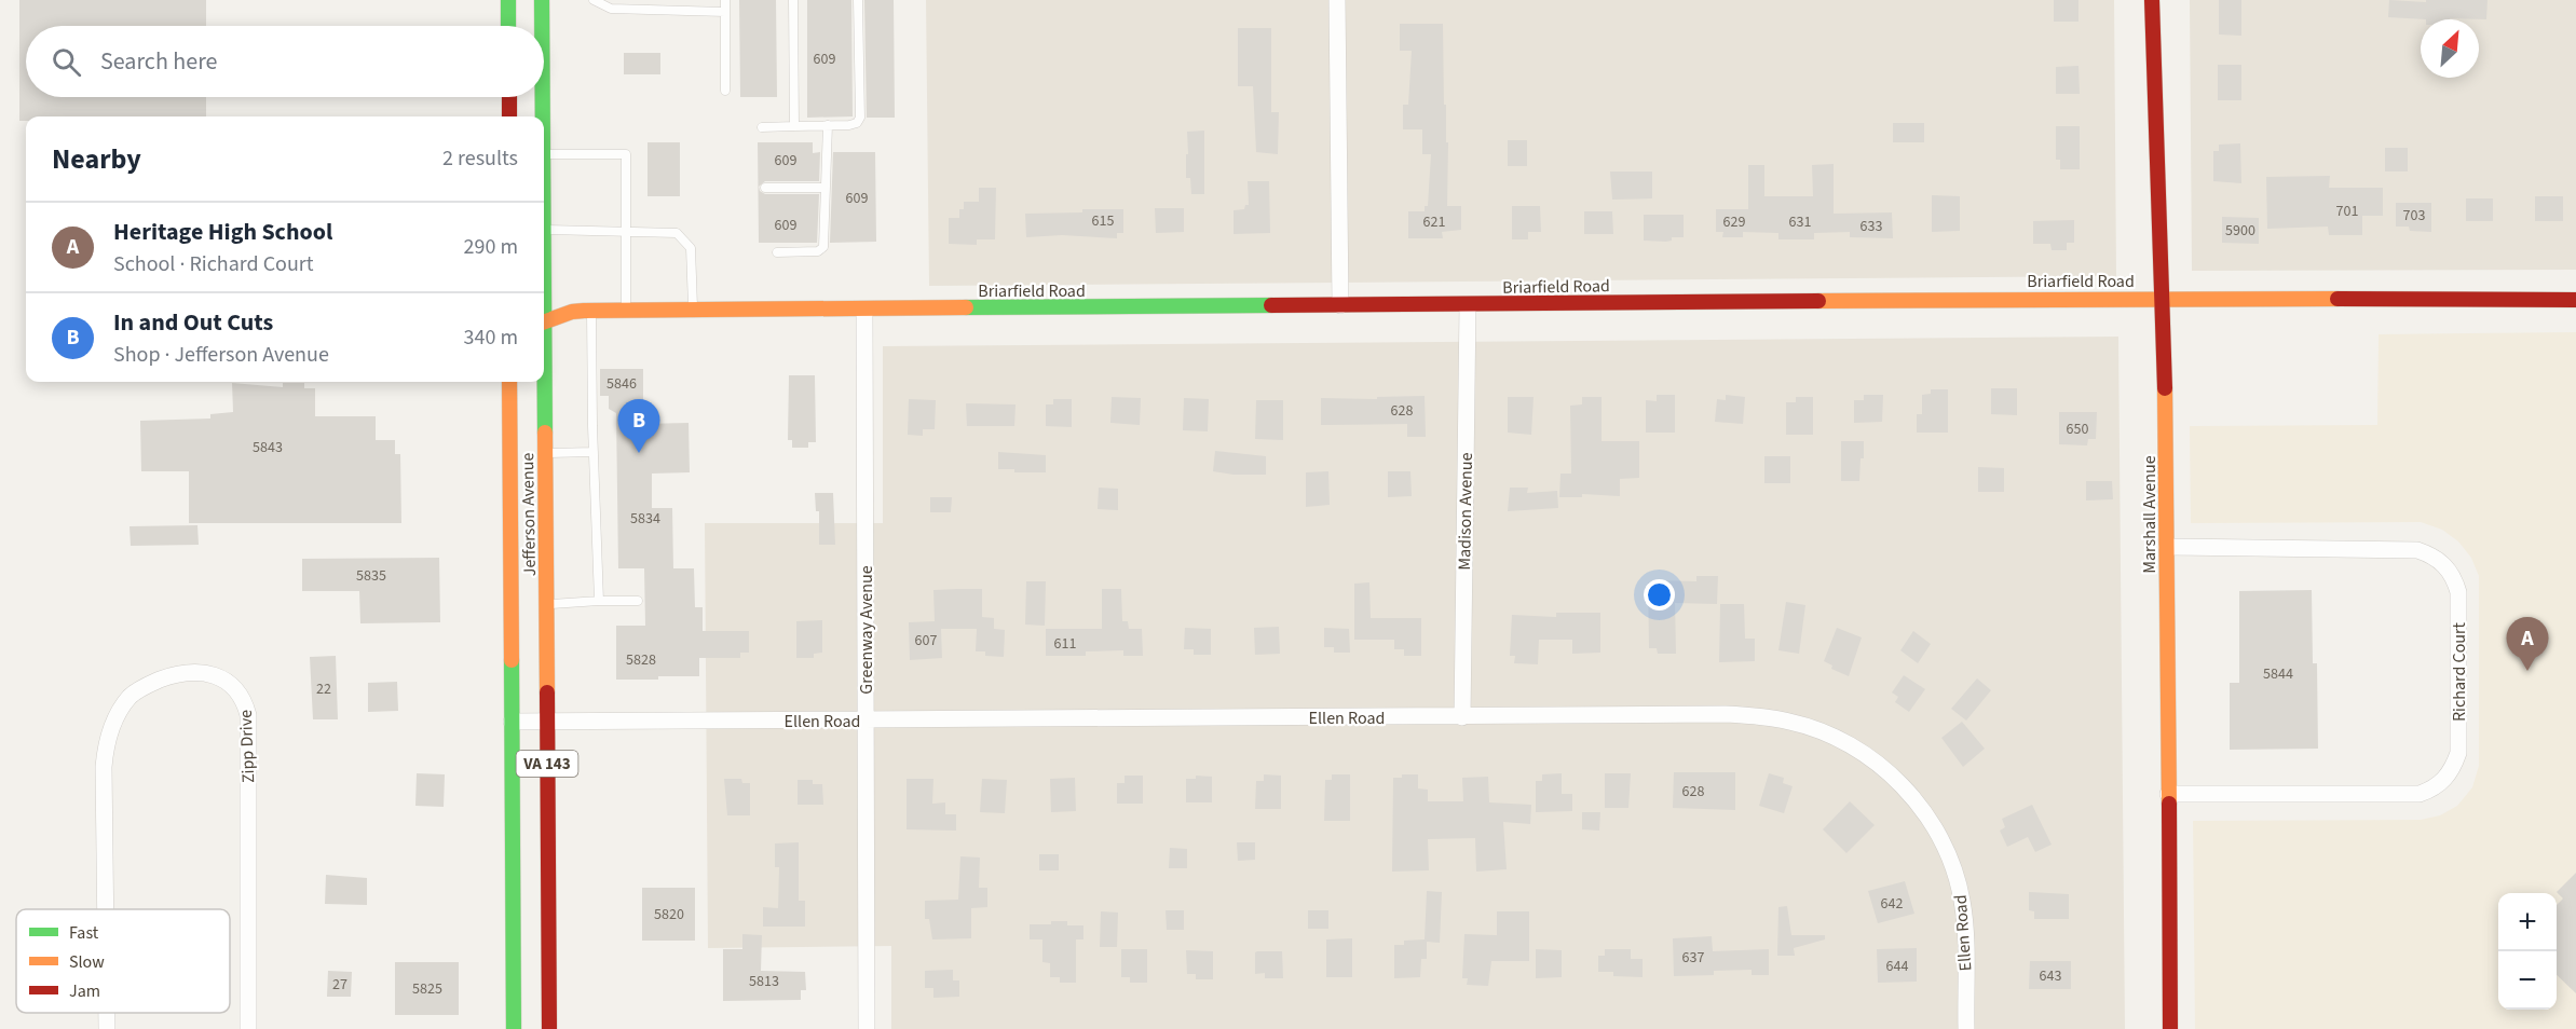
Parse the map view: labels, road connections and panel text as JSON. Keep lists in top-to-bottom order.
{
  "streets": {
    "main road": [
      "Briarfield Road",
      "Jefferson Avenue",
      "Marshall Avenue",
      "VA 143"
    ],
    "street": [
      "Madison Avenue",
      "Greenway Avenue",
      "Richard Court",
      "Ellen Road",
      "Zipp Drive"
    ]
  },
  "crossings": [
    ["Briarfield Road", "Madison Avenue"],
    ["Briarfield Road", "Marshall Avenue"],
    ["Briarfield Road", "Greenway Avenue"],
    ["Madison Avenue", "Ellen Road"],
    ["Jefferson Avenue", "Ellen Road"],
    ["Marshall Avenue", "Richard Court"],
    ["Greenway Avenue", "Ellen Road"]
  ],
  "house_numbers": [
    "609",
    "609",
    "609",
    "701",
    "703",
    "615",
    "621",
    "629",
    "631",
    "609",
    "633",
    "5900",
    "5846",
    "628",
    "650",
    "5843",
    "5834",
    "5835",
    "607",
    "611",
    "5828",
    "5844",
    "22",
    "628",
    "642",
    "5820",
    "637",
    "644",
    "643",
    "5813",
    "27",
    "5825"
  ],
  "legend": ["Fast", "Slow", "Jam"],
  "north": "top right",
  "page": {
    "search": "Search here",
    "heading": ["Nearby", "2 results"],
    "list": [
      {
        "mark": "A",
        "name": "Heritage High School",
        "note": "School · Richard Court",
        "value": "290 m"
      },
      {
        "mark": "B",
        "name": "In and Out Cuts",
        "note": "Shop · Jefferson Avenue",
        "value": "340 m"
      }
    ],
    "pins": ["B", "A"],
    "map_buttons": ["+", "−"]
  }
}
